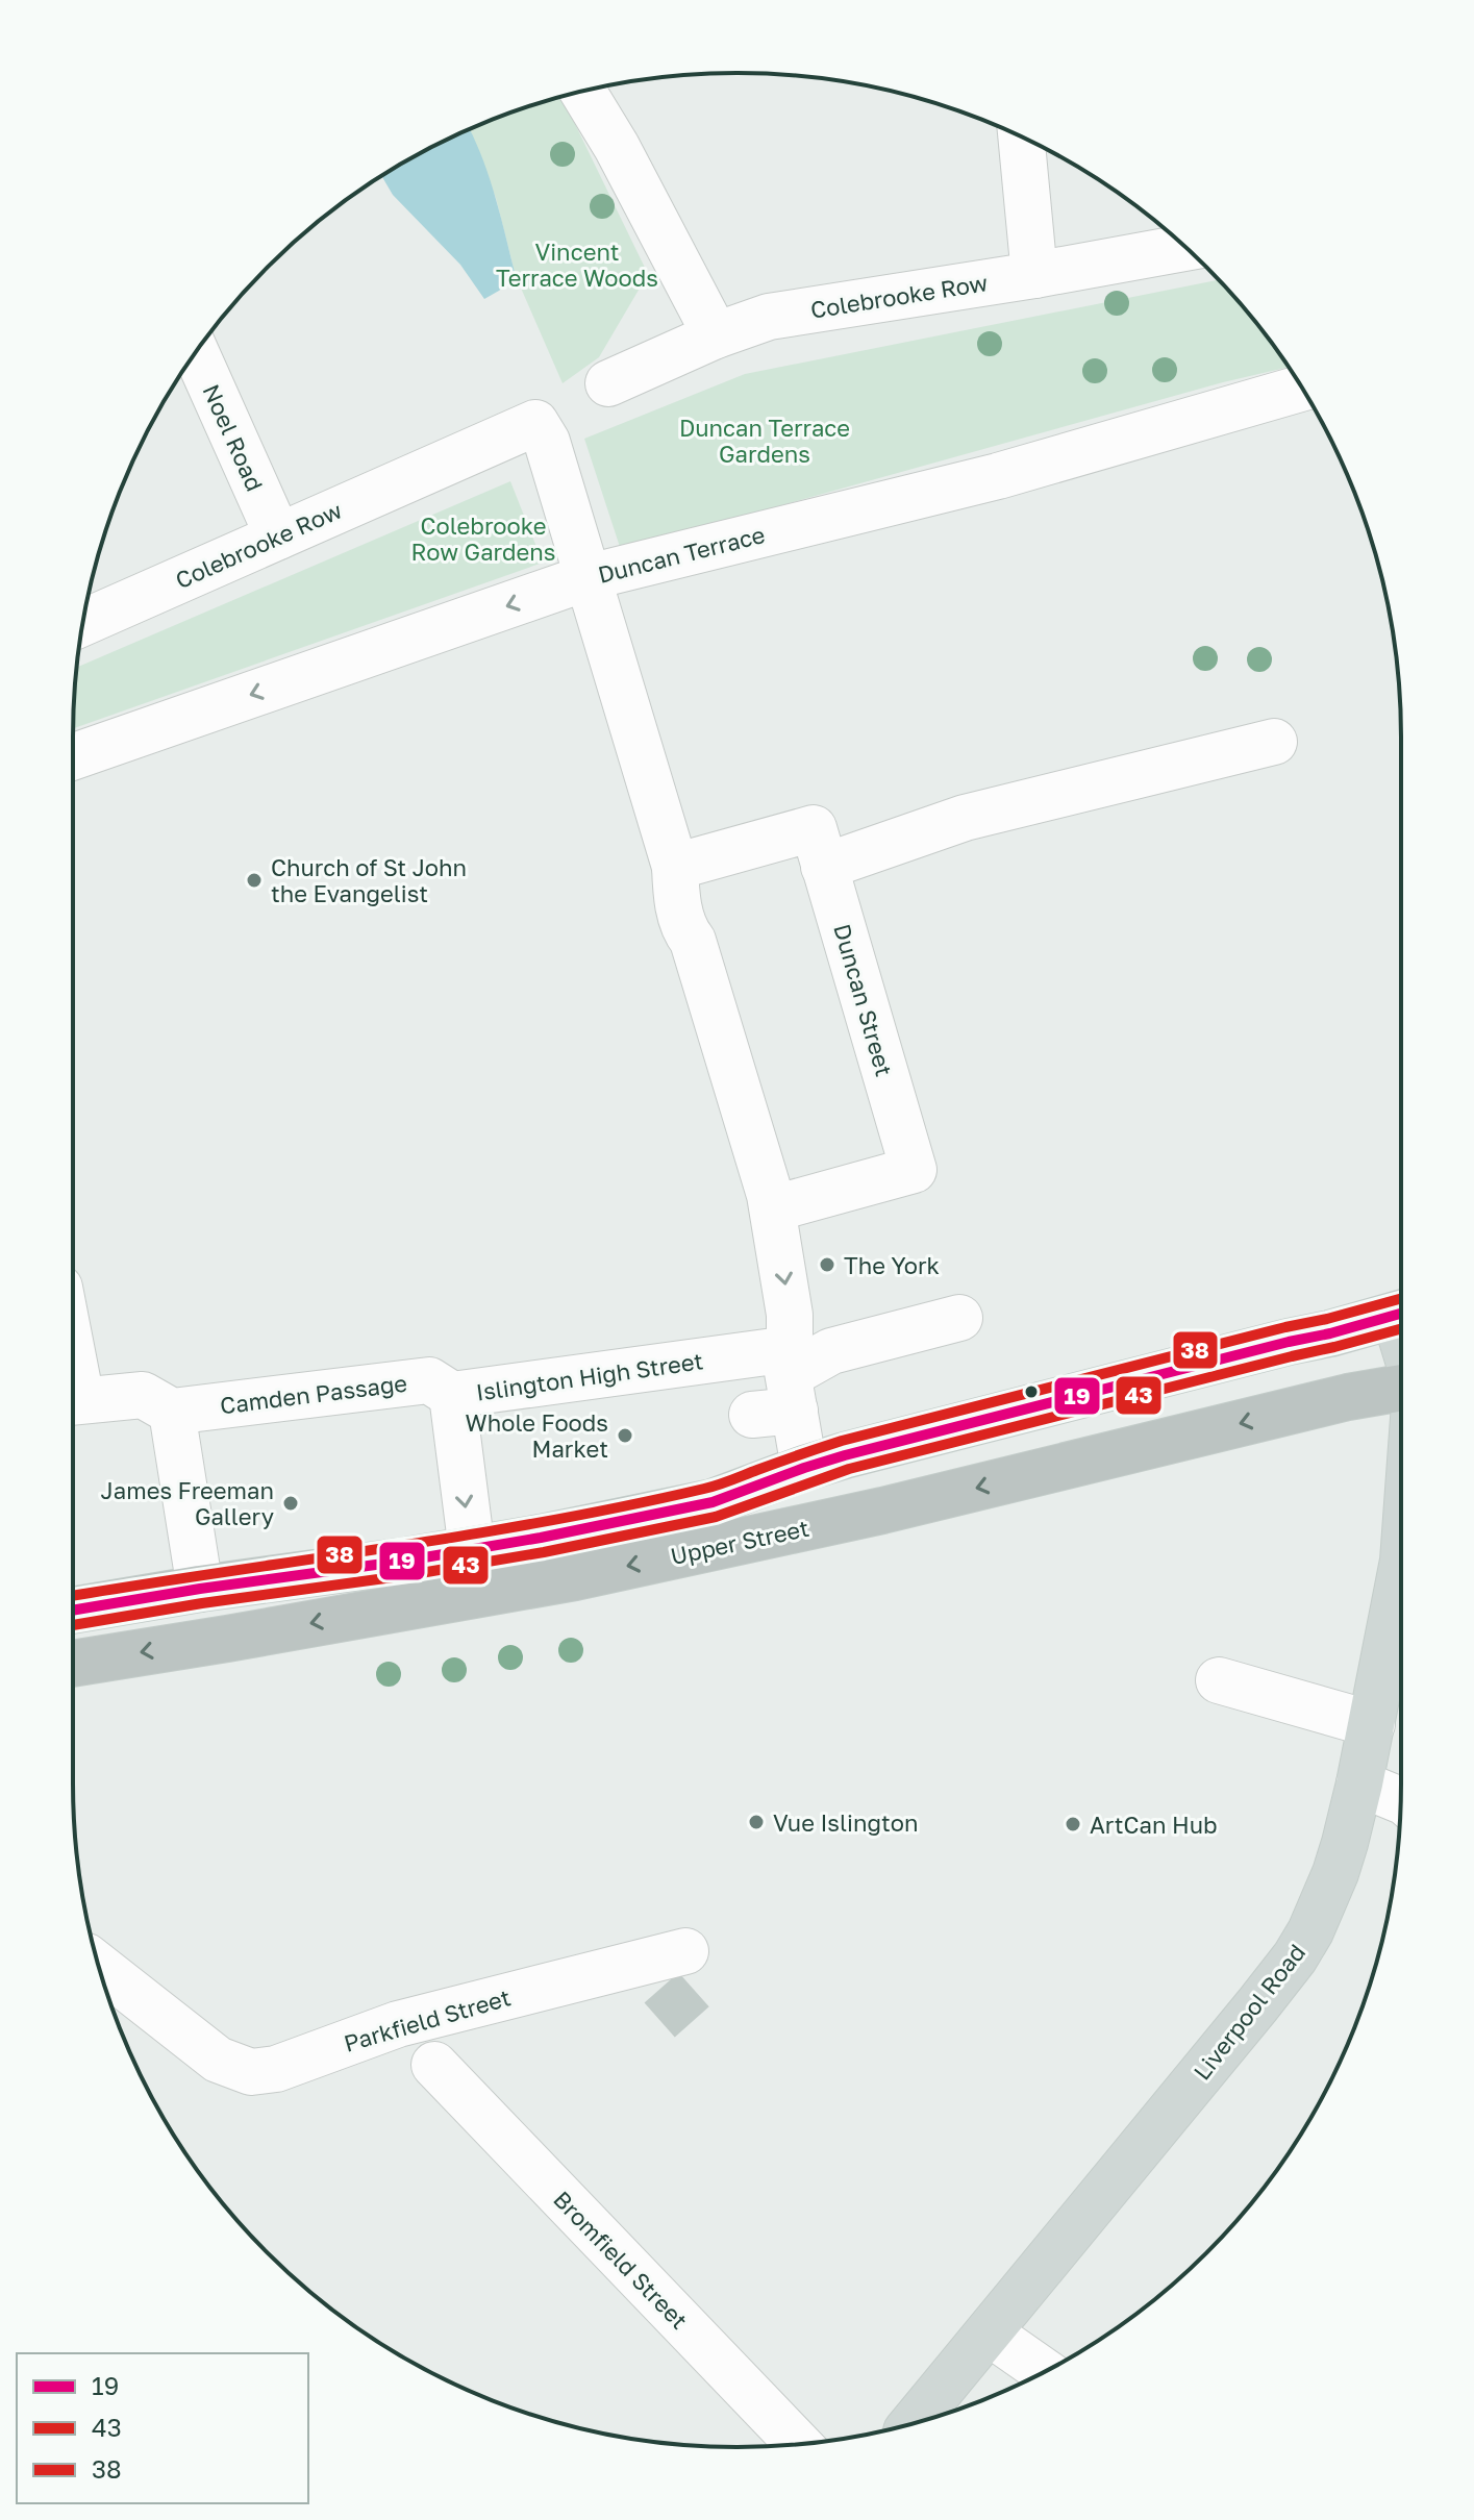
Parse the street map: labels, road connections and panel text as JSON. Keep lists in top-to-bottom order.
{
  "streets": {
    "highway": ["Upper Street"],
    "main road": ["Liverpool Road"],
    "street": [
      "Colebrooke Row",
      "Noel Road",
      "Duncan Terrace",
      "Duncan Street",
      "Islington High Street",
      "Camden Passage",
      "Parkfield Street",
      "Bromfield Street"
    ]
  },
  "crossings": [
    ["Colebrooke Row", "Noel Road"],
    ["Colebrooke Row", "Duncan Terrace"],
    ["Islington High Street", "Camden Passage"],
    ["Islington High Street", "Upper Street"]
  ],
  "one_way": ["Duncan Terrace"],
  "parks": ["Vincent Terrace Woods", "Duncan Terrace Gardens", "Colebrooke Row Gardens"],
  "places": [
    "Church of St John the Evangelist",
    "The York",
    "Whole Foods Market",
    "James Freeman Gallery",
    "Vue Islington",
    "ArtCan Hub"
  ],
  "lines": ["transit line 38", "transit line 19", "transit line 43"],
  "legend": ["19", "43", "38"]
}
